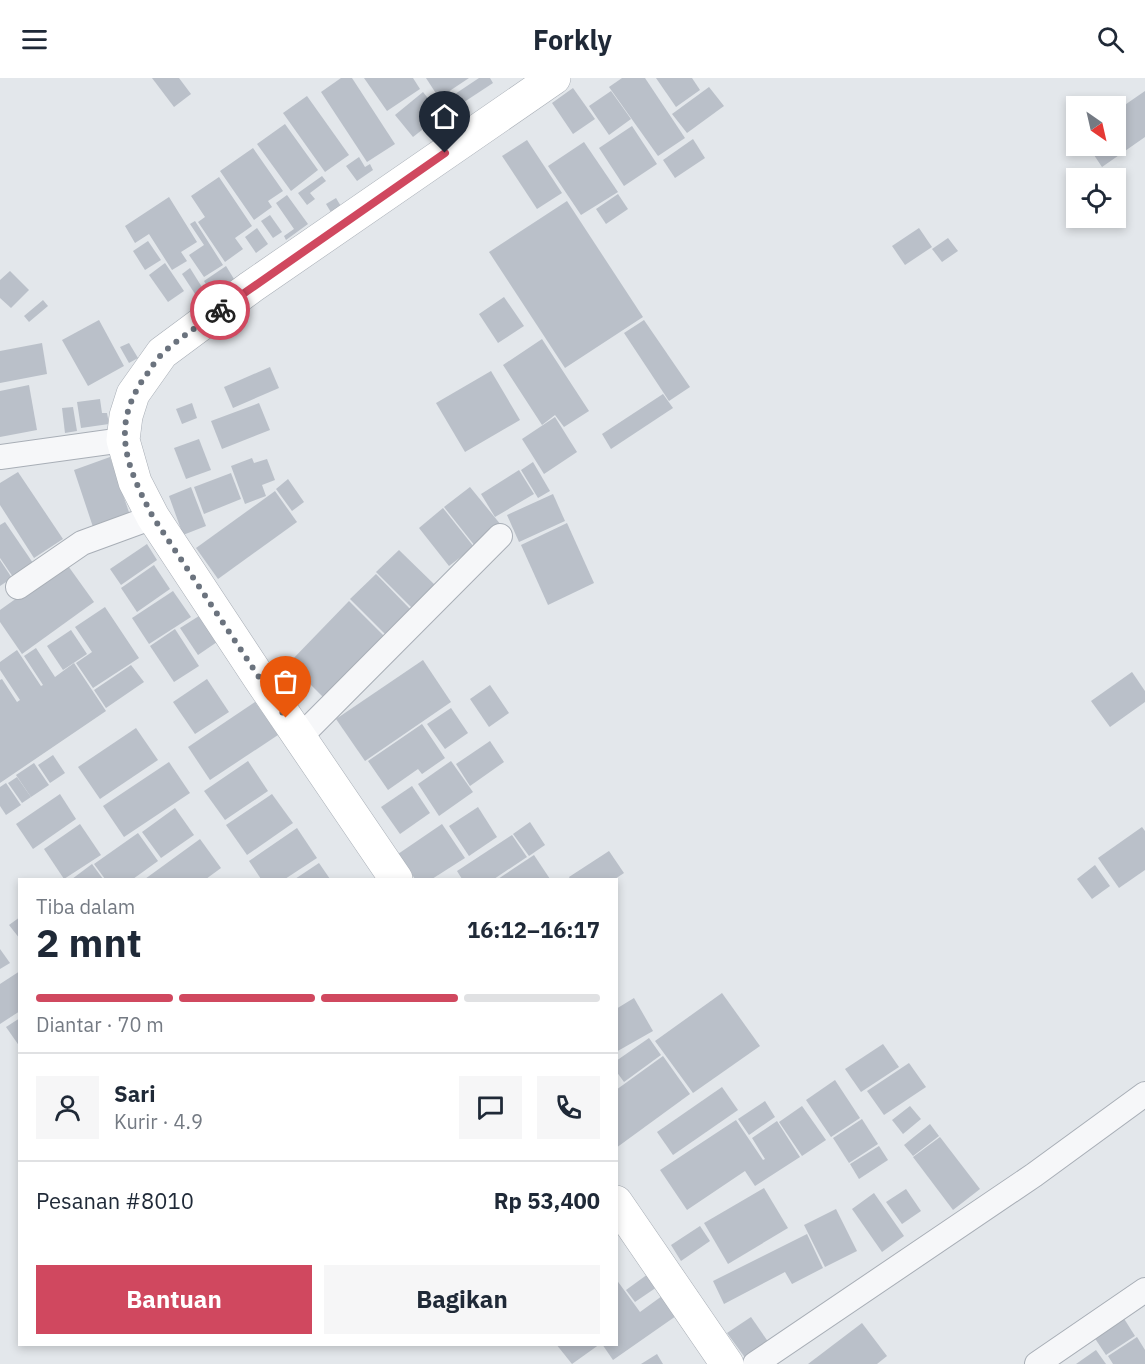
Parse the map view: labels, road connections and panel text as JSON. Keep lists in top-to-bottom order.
{
  "north": "bottom right",
  "page": {
    "header": "Forkly",
    "heading": ["2 mnt", "Tiba dalam", "16:12–16:17"],
    "panel": [
      "Sari",
      "Kurir · 4.9",
      "Pesanan #8010",
      "Rp 53,400"
    ],
    "bar": "Diantar · 70 m",
    "buttons": ["Bantuan", "Bagikan"]
  }
}
